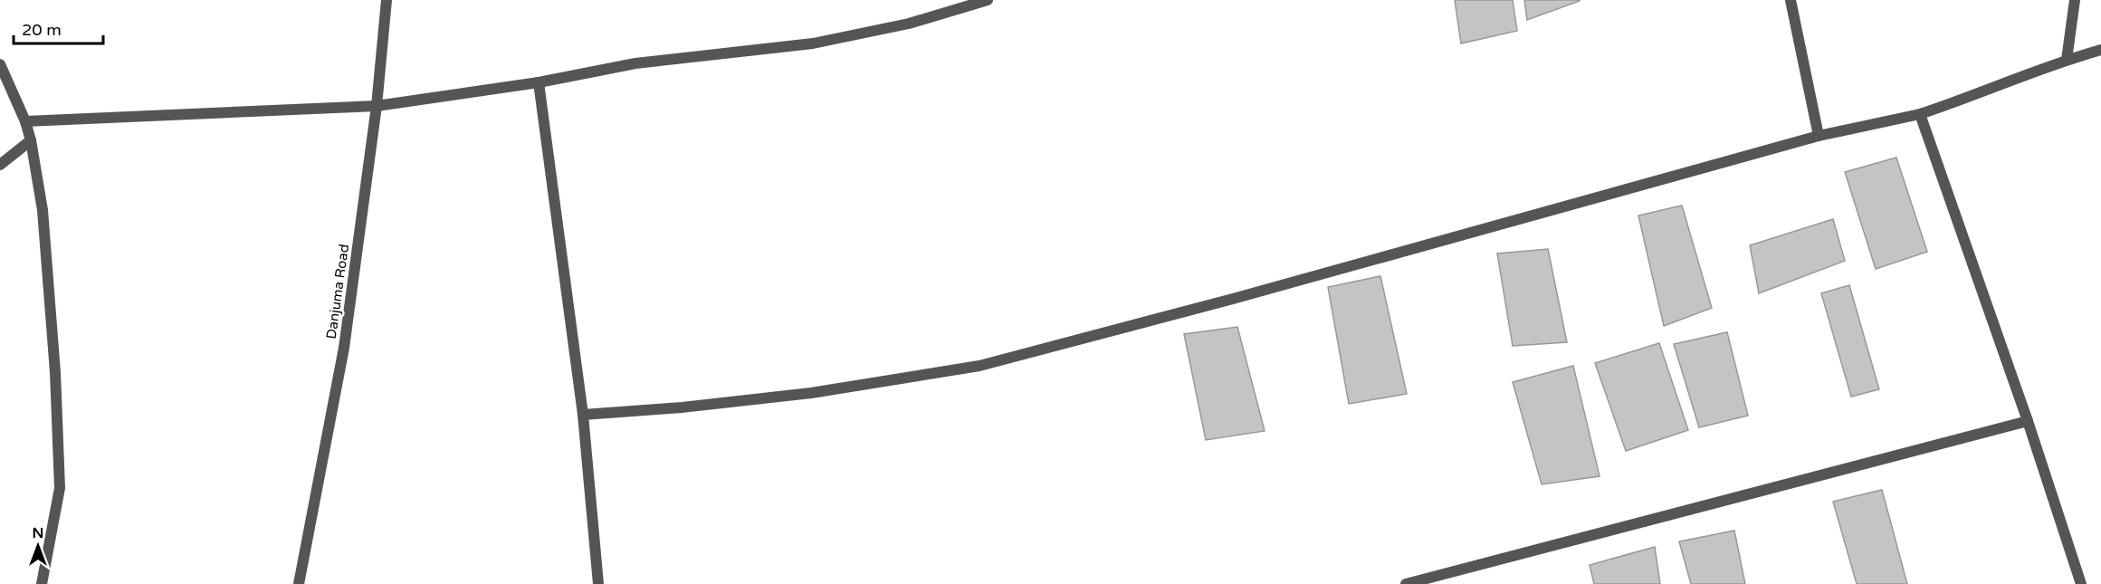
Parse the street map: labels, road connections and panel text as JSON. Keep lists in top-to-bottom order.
{
  "streets": {
    "street": ["Danjuma Road"]
  },
  "scale_bar": "20 m",
  "north": "top"
}
